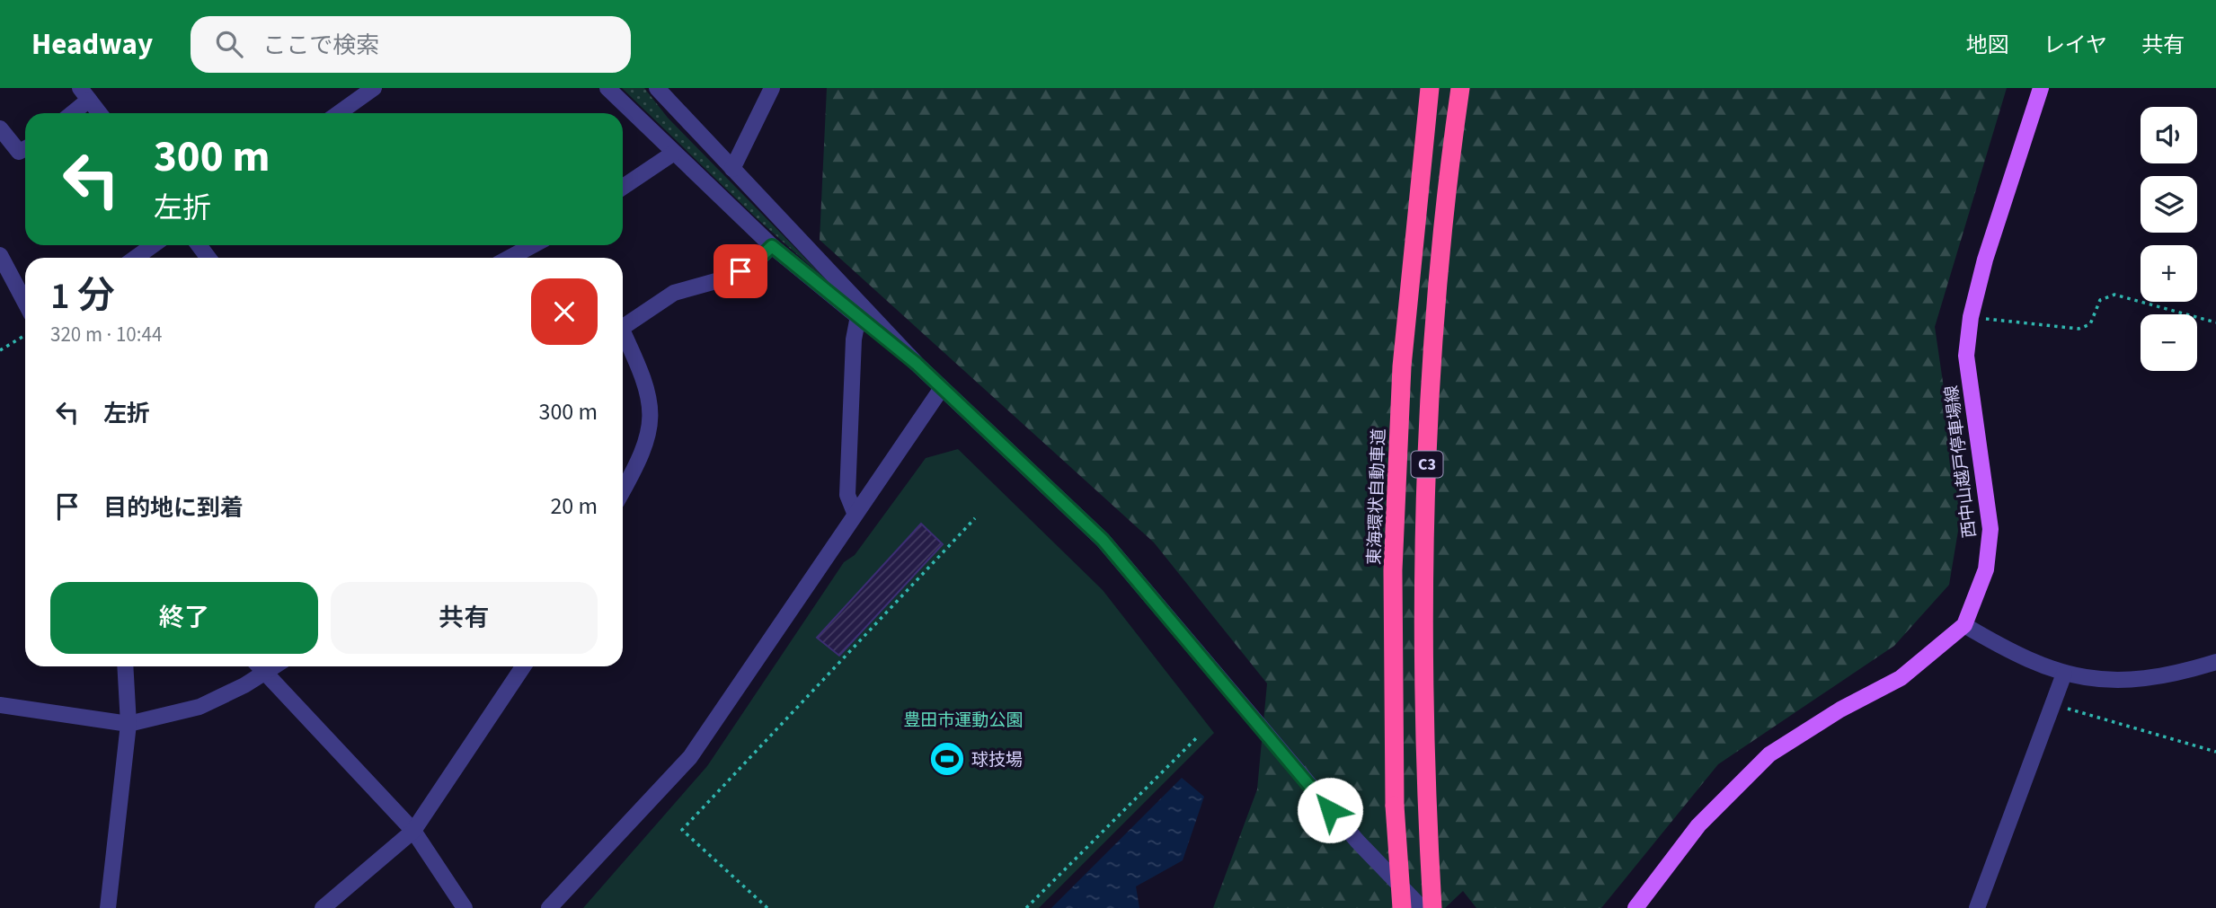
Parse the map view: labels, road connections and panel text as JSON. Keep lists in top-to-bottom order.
{
  "streets": {
    "highway": ["C3", "東海環状自動車道"],
    "main road": ["西中山越戸停車場線"]
  },
  "parks": ["豊田市運動公園"],
  "places": {
    "sports": ["球技場"]
  },
  "page": {
    "header": "Headway",
    "search": "ここで検索",
    "nav": ["地図", "レイヤ", "共有"],
    "map_buttons": ["+", "−"],
    "turn": ["300 m", "左折"],
    "heading": ["1 分", "320 m · 10:44"],
    "list": [
      {
        "name": "左折",
        "value": "300 m"
      },
      {
        "name": "目的地に到着",
        "value": "20 m"
      }
    ],
    "buttons": ["終了", "共有"]
  }
}
